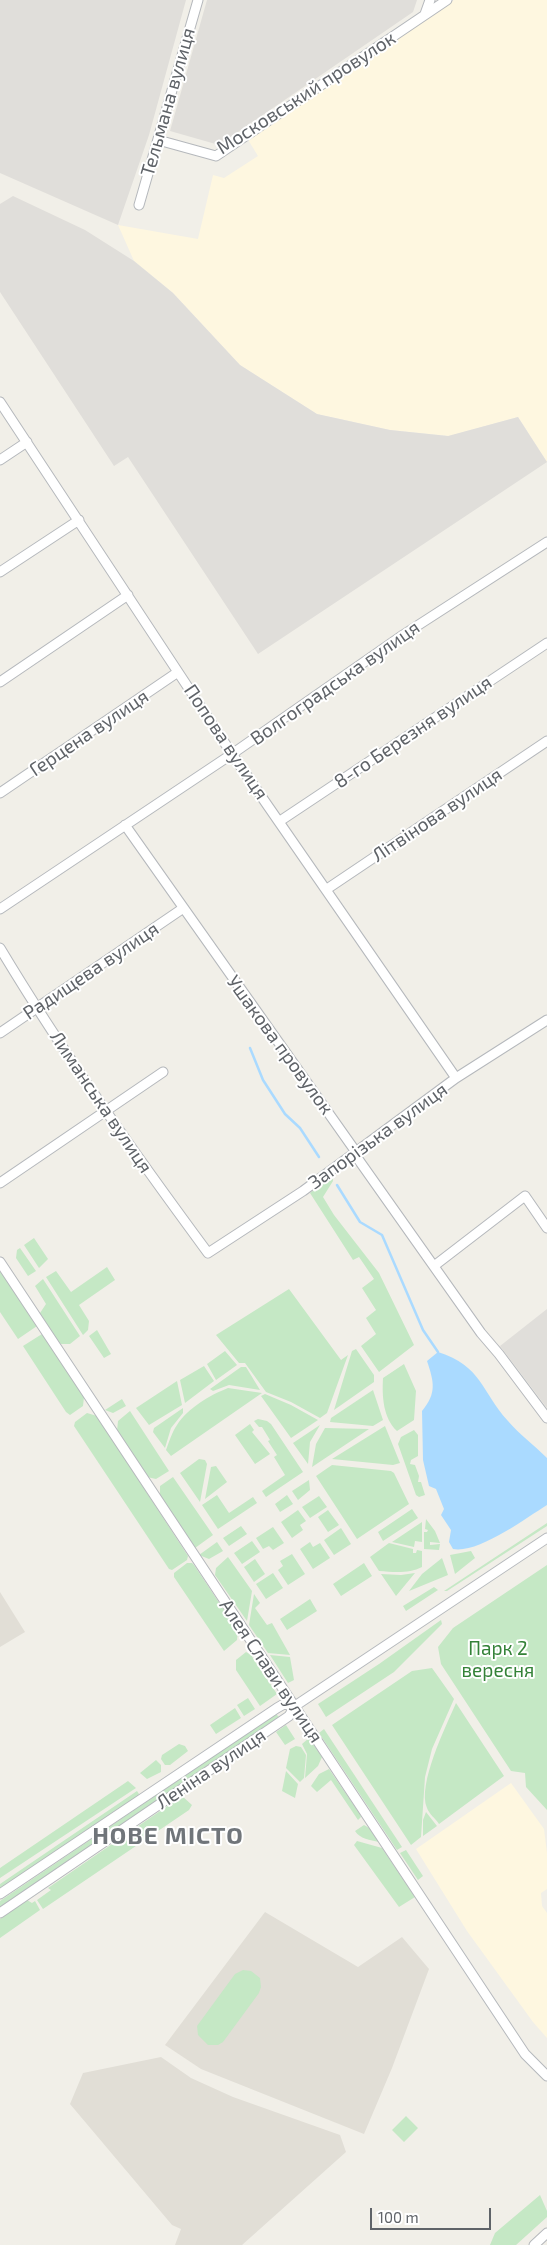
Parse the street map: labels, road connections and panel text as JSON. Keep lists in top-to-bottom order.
{
  "streets": {
    "street": [
      "Московський провулок",
      "Тельмана вулиця",
      "Волгоградська вулиця",
      "8-го Березня вулиця",
      "Герцена вулиця",
      "Попова вулиця",
      "Літвінова вулиця",
      "Радищева вулиця",
      "Ушакова провулок",
      "Лиманська вулиця",
      "Запорізька вулиця",
      "Алея Слави вулиця",
      "Леніна вулиця"
    ]
  },
  "crossings": [
    ["Московський провулок", "Тельмана вулиця"],
    ["Волгоградська вулиця", "Попова вулиця"],
    ["Волгоградська вулиця", "Ушакова провулок"],
    ["8-го Березня вулиця", "Попова вулиця"],
    ["Герцена вулиця", "Попова вулиця"],
    ["Попова вулиця", "Літвінова вулиця"],
    ["Попова вулиця", "Запорізька вулиця"],
    ["Радищева вулиця", "Ушакова провулок"],
    ["Радищева вулиця", "Лиманська вулиця"],
    ["Ушакова провулок", "Запорізька вулиця"],
    ["Лиманська вулиця", "Запорізька вулиця"],
    ["Алея Слави вулиця", "Леніна вулиця"]
  ],
  "districts": ["НОВЕ МІСТО"],
  "parks": ["Парк 2 вересня"],
  "scale_bar": "100 m"
}
